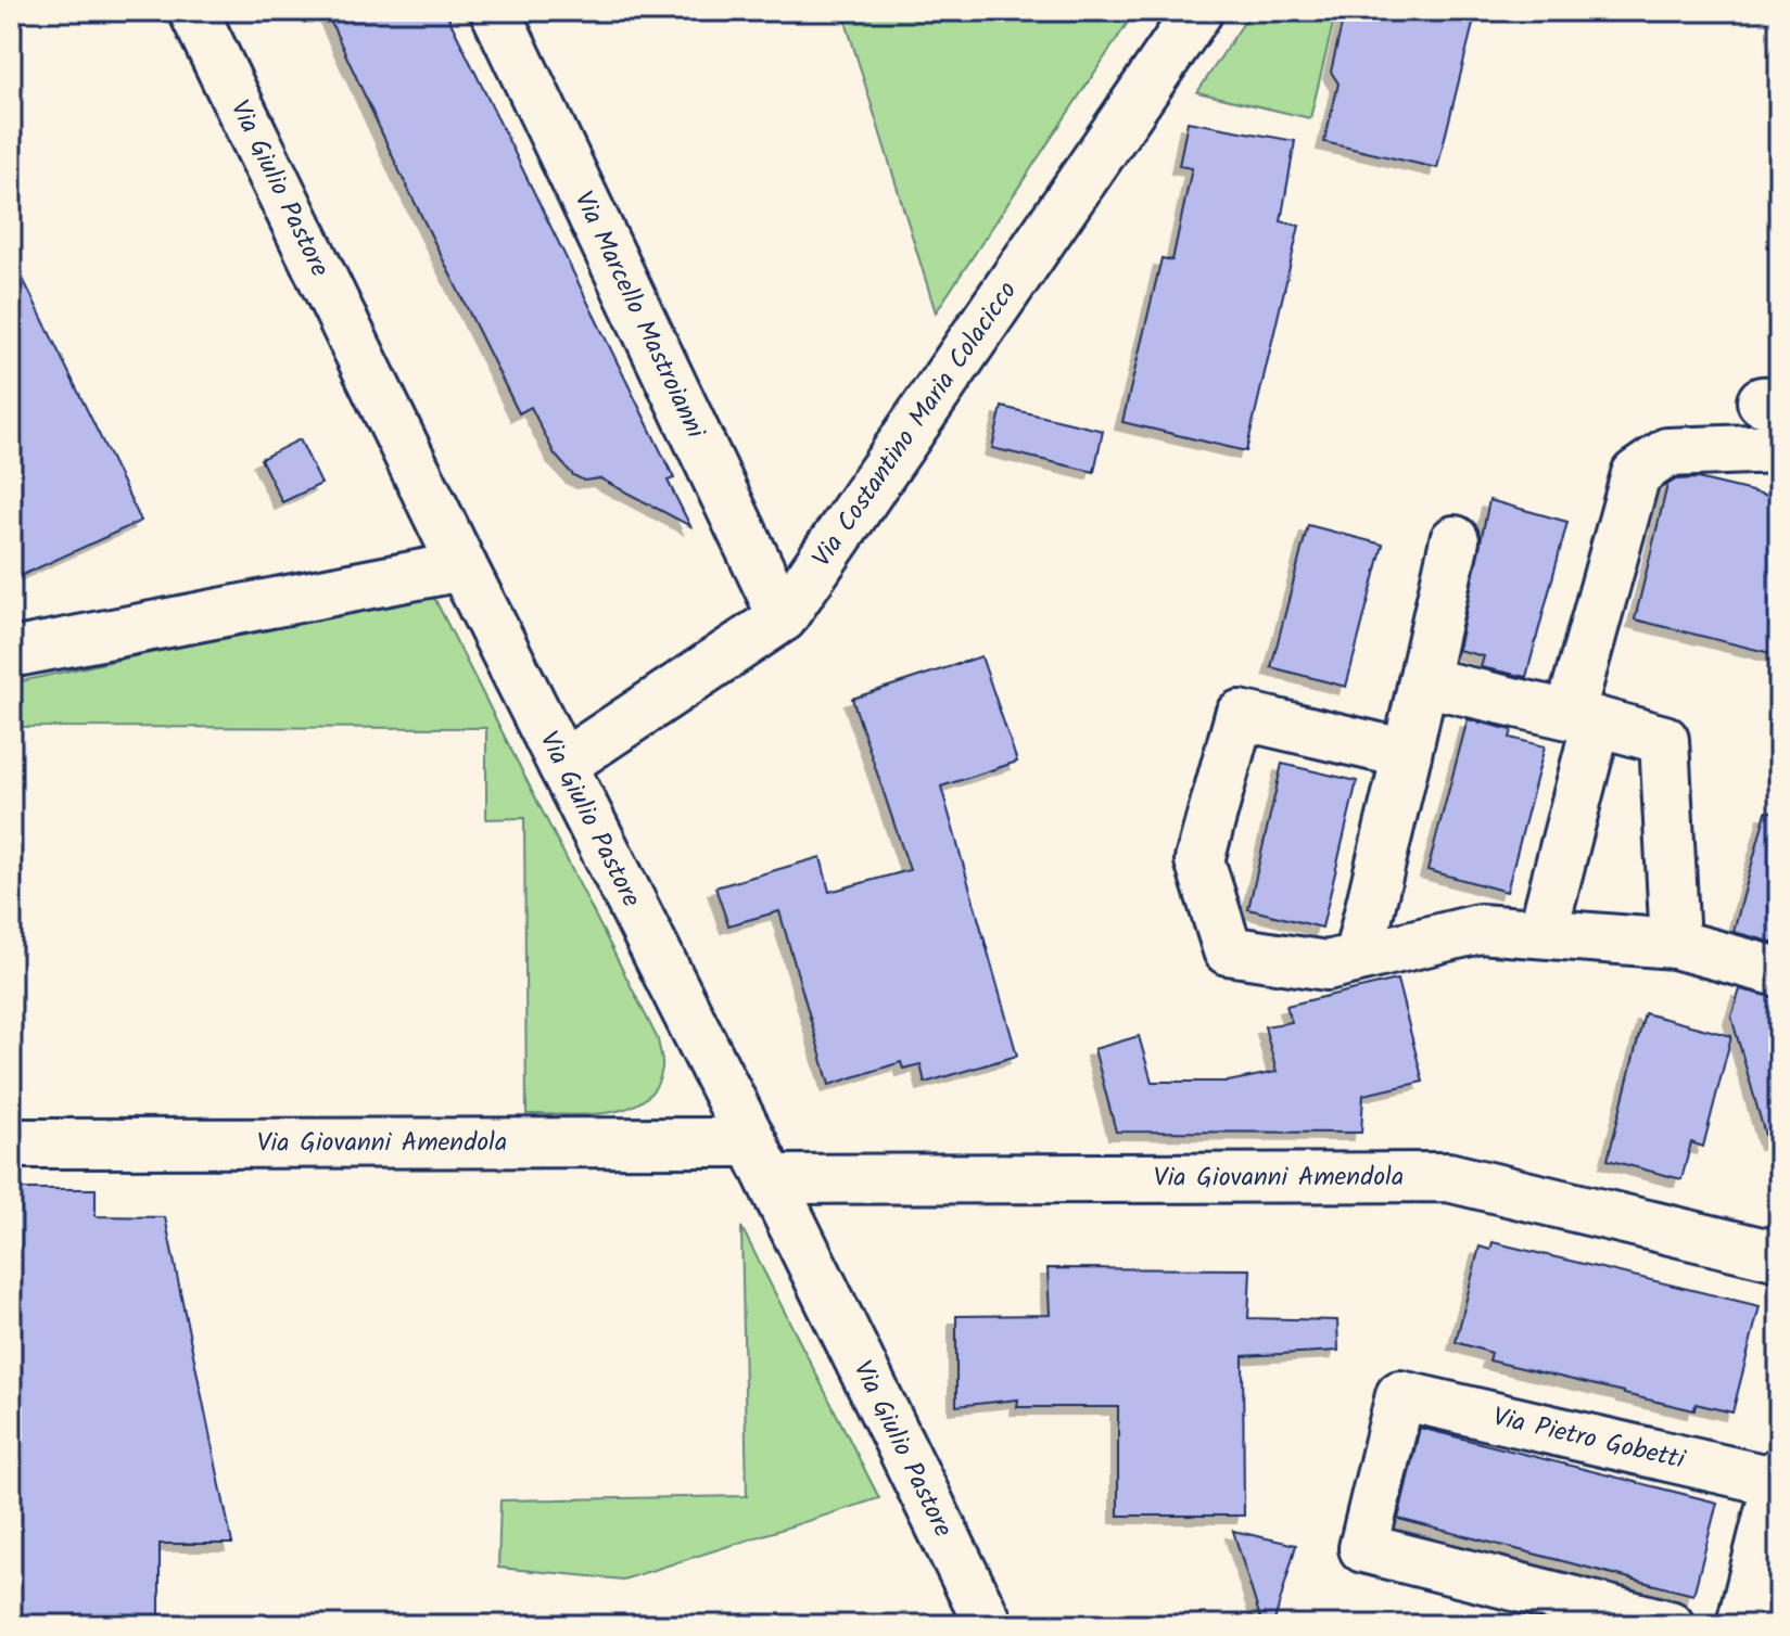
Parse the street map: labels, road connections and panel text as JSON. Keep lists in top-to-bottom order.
{
  "streets": {
    "street": [
      "Via Giulio Pastore",
      "Via Marcello Mastroianni",
      "Via Costantino Maria Colacicco",
      "Via Giovanni Amendola",
      "Via Pietro Gobetti"
    ]
  },
  "crossings": [
    ["Via Giulio Pastore", "Via Costantino Maria Colacicco"],
    ["Via Giulio Pastore", "Via Giovanni Amendola"],
    ["Via Marcello Mastroianni", "Via Costantino Maria Colacicco"]
  ]
}
